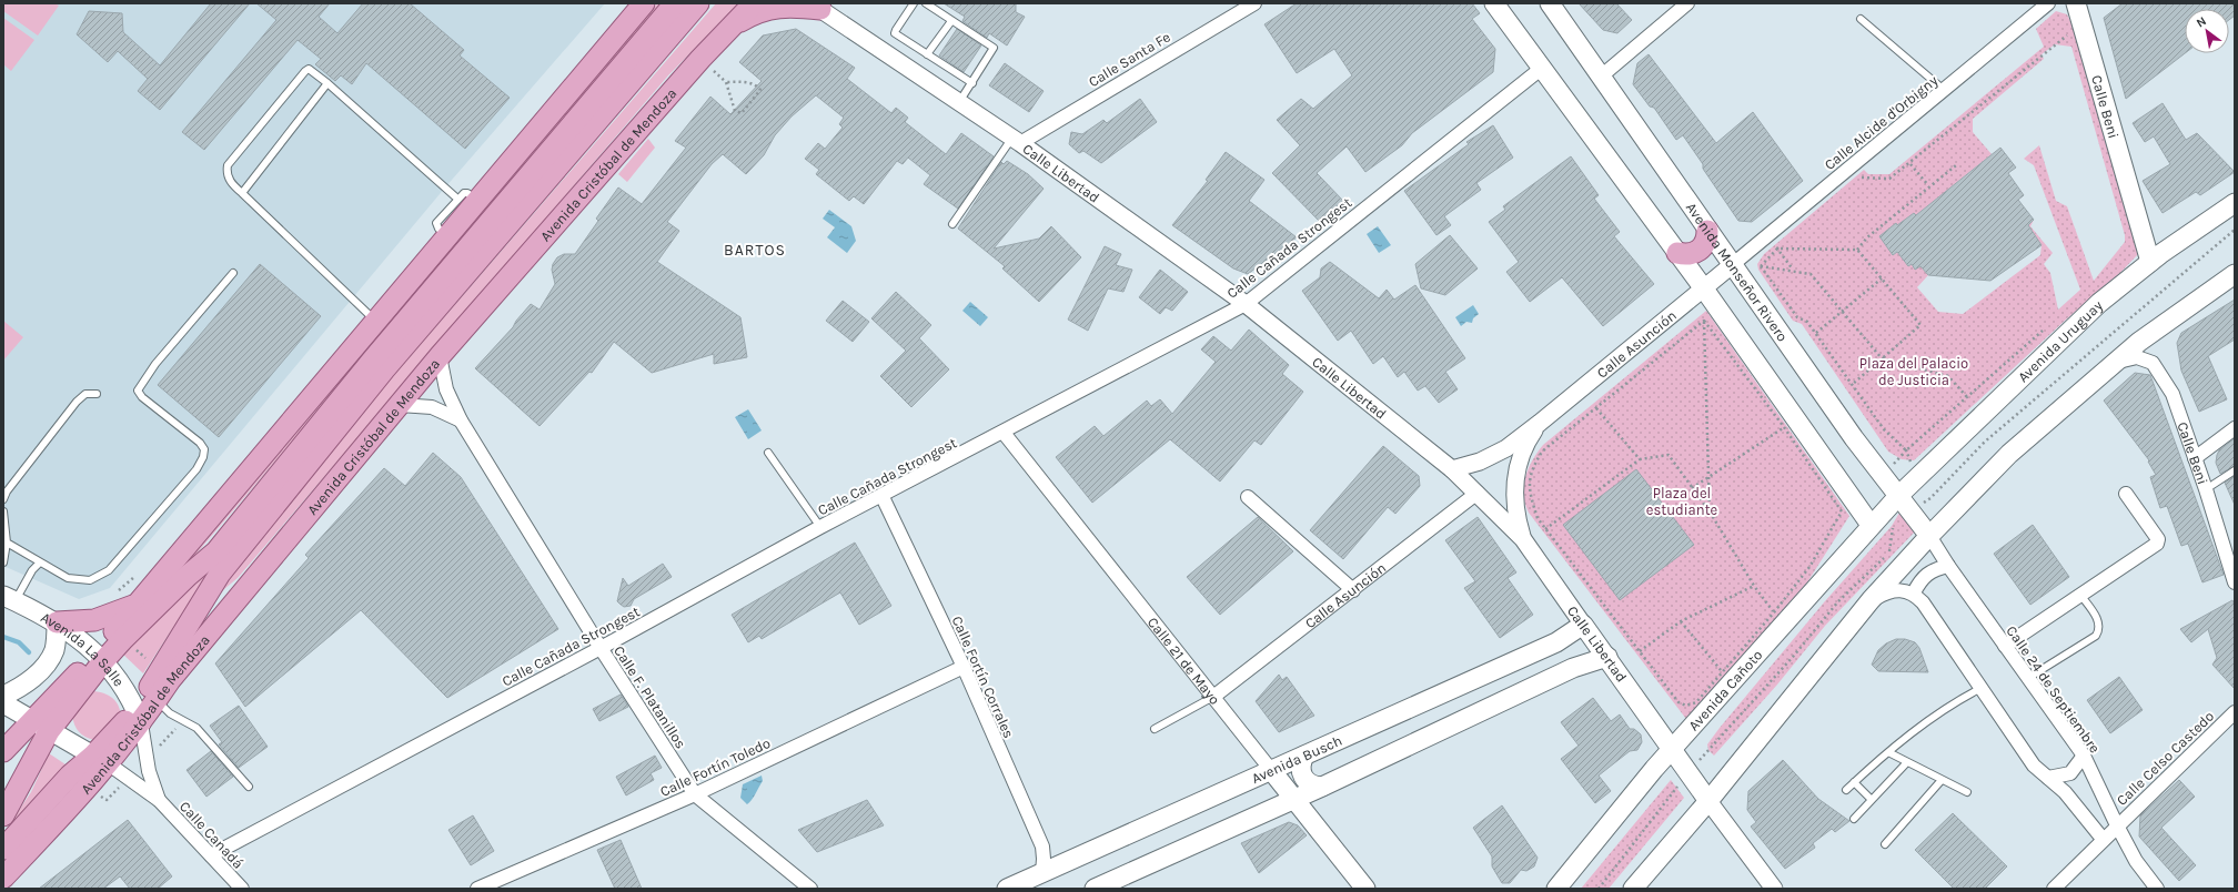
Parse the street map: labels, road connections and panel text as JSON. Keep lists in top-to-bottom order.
{
  "streets": {
    "main road": [
      "Calle Beni",
      "Avenida Cristóbal de Mendoza",
      "Calle Libertad",
      "Avenida Monseñor Rivero",
      "Avenida Uruguay",
      "Avenida La Salle",
      "Calle 21 de Mayo",
      "Avenida Cañoto",
      "Avenida Busch"
    ],
    "street": [
      "Calle Santa Fe",
      "Calle Alcide d'Orbigny",
      "Calle Cañada Strongest",
      "Calle Asunción",
      "Calle Fortín Corrales",
      "Calle 24 de Septiembre",
      "Calle F. Platanillos",
      "Calle Celso Castedo",
      "Calle Fortín Toledo",
      "Calle Canadá"
    ]
  },
  "crossings": [
    ["Calle Santa Fe", "Calle Libertad"],
    ["Calle Beni", "Avenida Uruguay"],
    ["Calle Alcide d'Orbigny", "Avenida Monseñor Rivero"],
    ["Calle Alcide d'Orbigny", "Calle Asunción"],
    ["Avenida Cristóbal de Mendoza", "Avenida La Salle"],
    ["Avenida Cristóbal de Mendoza", "Calle F. Platanillos"],
    ["Avenida Cristóbal de Mendoza", "Calle Canadá"],
    ["Calle Libertad", "Calle Cañada Strongest"],
    ["Calle Libertad", "Calle Asunción"],
    ["Calle Libertad", "Avenida Cañoto"],
    ["Calle Libertad", "Avenida Busch"],
    ["Calle Cañada Strongest", "Calle 21 de Mayo"],
    ["Calle Cañada Strongest", "Calle Fortín Corrales"],
    ["Calle Cañada Strongest", "Calle F. Platanillos"],
    ["Calle Cañada Strongest", "Calle Canadá"],
    ["Avenida Monseñor Rivero", "Avenida Uruguay"],
    ["Avenida Monseñor Rivero", "Calle Asunción"],
    ["Avenida Monseñor Rivero", "Calle 24 de Septiembre"],
    ["Avenida Monseñor Rivero", "Avenida Cañoto"],
    ["Avenida Uruguay", "Avenida Cañoto"],
    ["Calle Asunción", "Calle 21 de Mayo"],
    ["Avenida La Salle", "Calle Canadá"],
    ["Calle 21 de Mayo", "Avenida Busch"],
    ["Calle Fortín Corrales", "Avenida Busch"],
    ["Calle Fortín Corrales", "Calle Fortín Toledo"],
    ["Calle 24 de Septiembre", "Calle Celso Castedo"],
    ["Calle F. Platanillos", "Calle Fortín Toledo"]
  ],
  "districts": ["BARTOS"],
  "parks": ["Plaza del Palacio de Justicia", "Plaza del estudiante"],
  "north": "top left"
}
